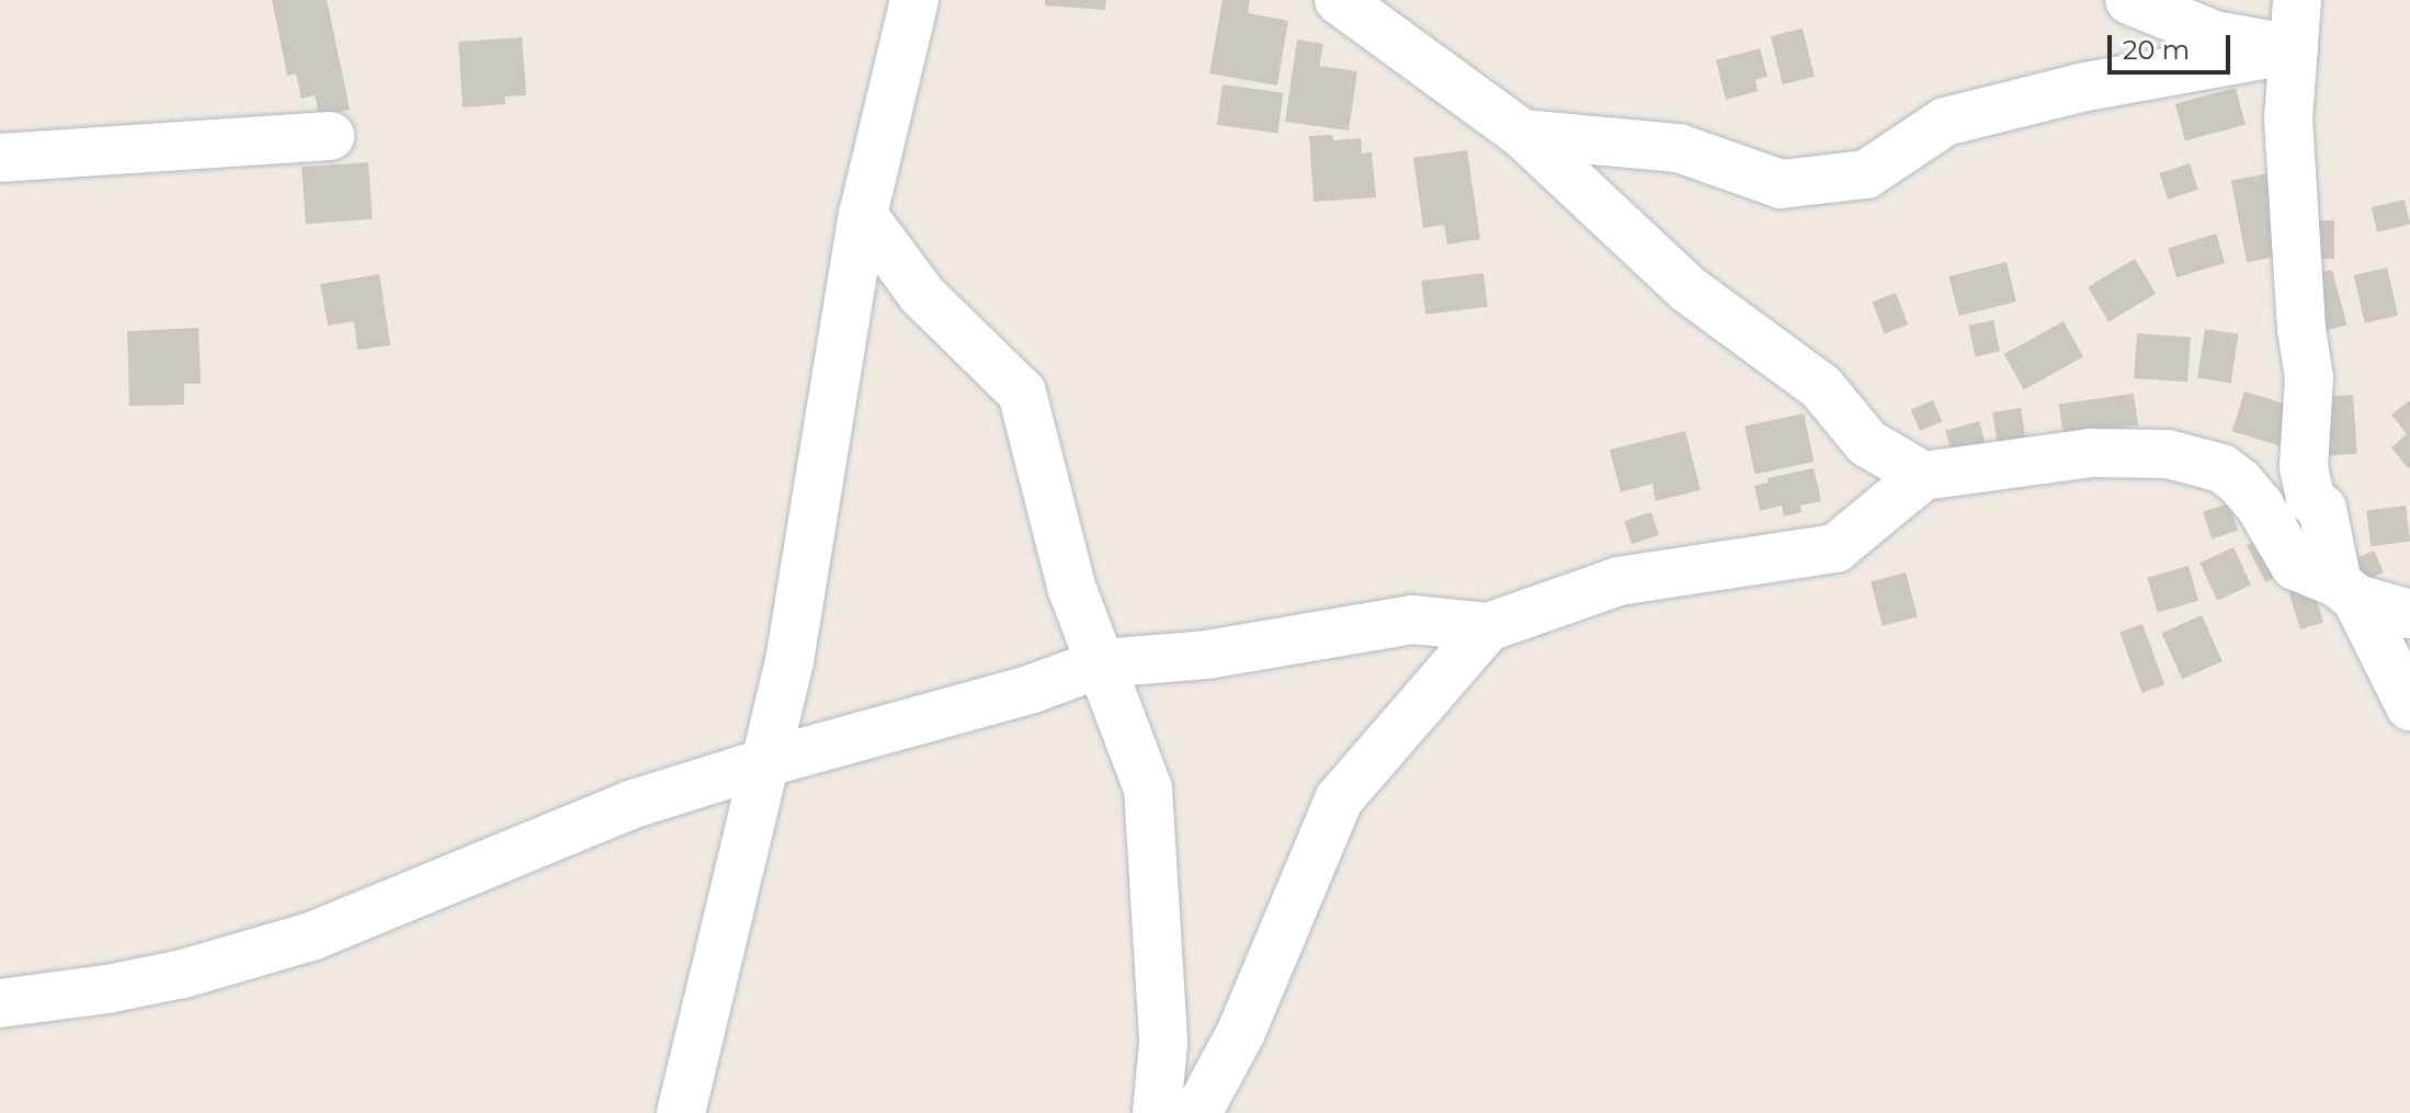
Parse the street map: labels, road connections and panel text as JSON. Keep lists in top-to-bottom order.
{
  "scale_bar": "20 m"
}
